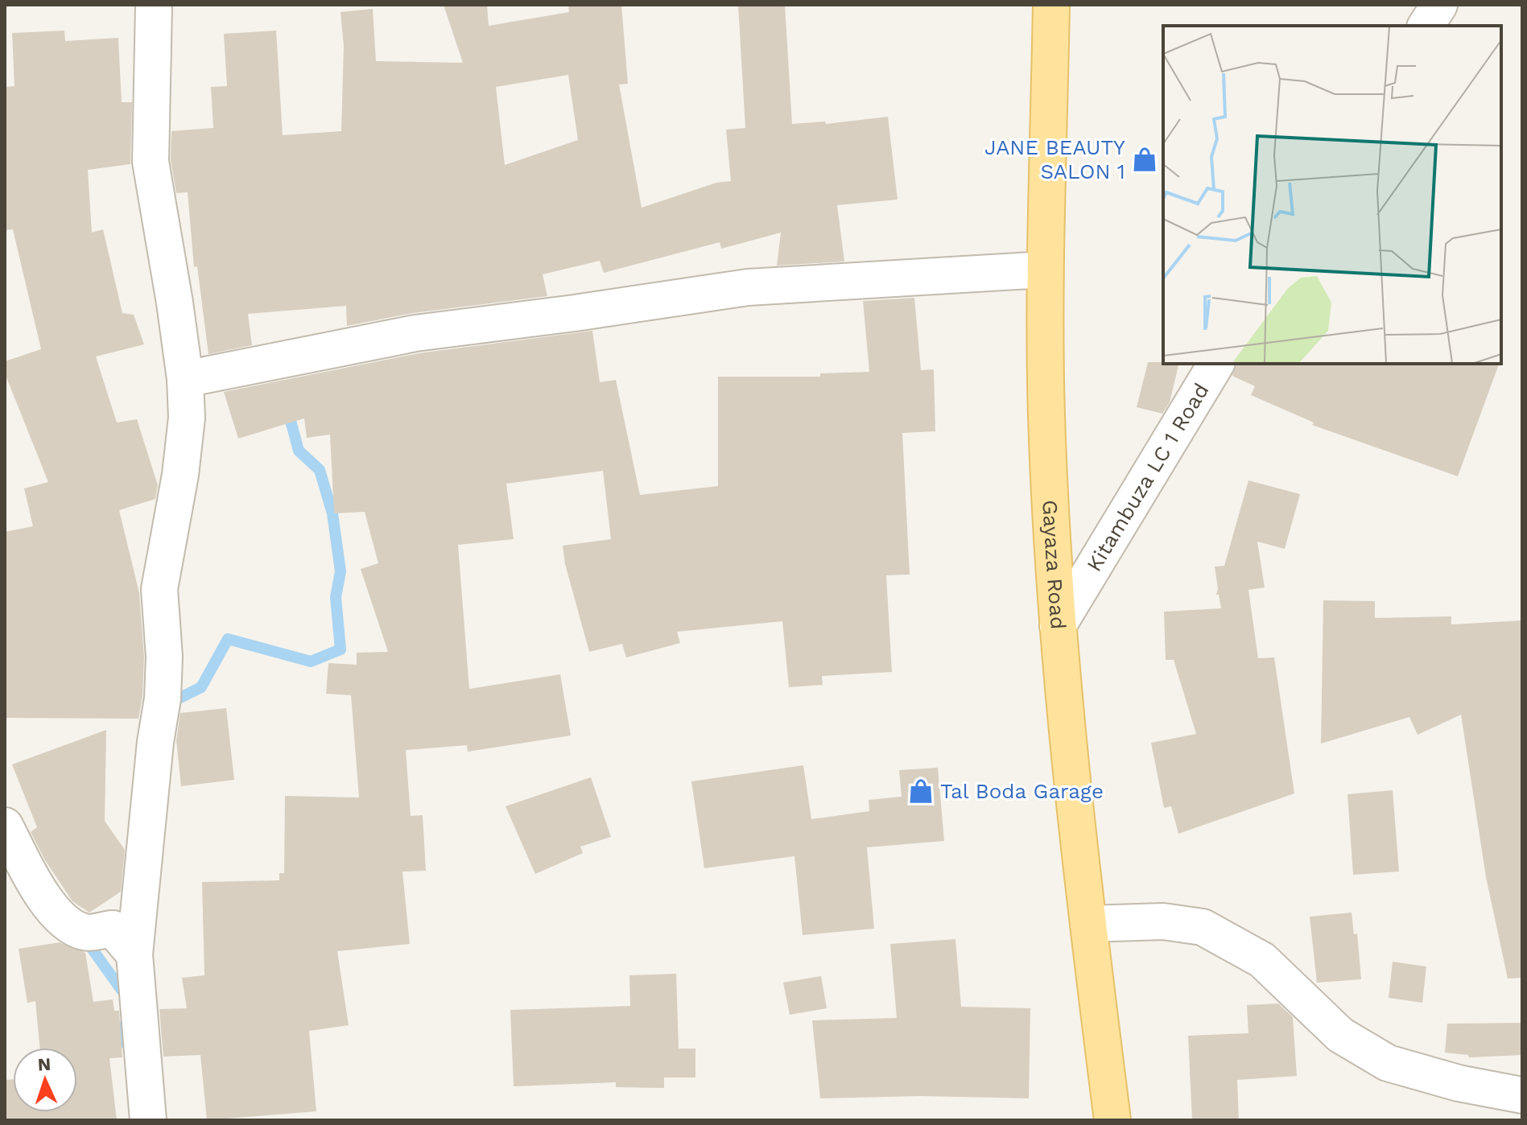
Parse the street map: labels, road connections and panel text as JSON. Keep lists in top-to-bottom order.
{
  "streets": {
    "main road": ["Gayaza Road"],
    "street": ["Kitambuza LC 1 Road"]
  },
  "crossings": [
    ["Kitambuza LC 1 Road", "Gayaza Road"]
  ],
  "places": {
    "shop": ["JANE BEAUTY SALON 1", "Tal Boda Garage"]
  },
  "north": "top"
}
